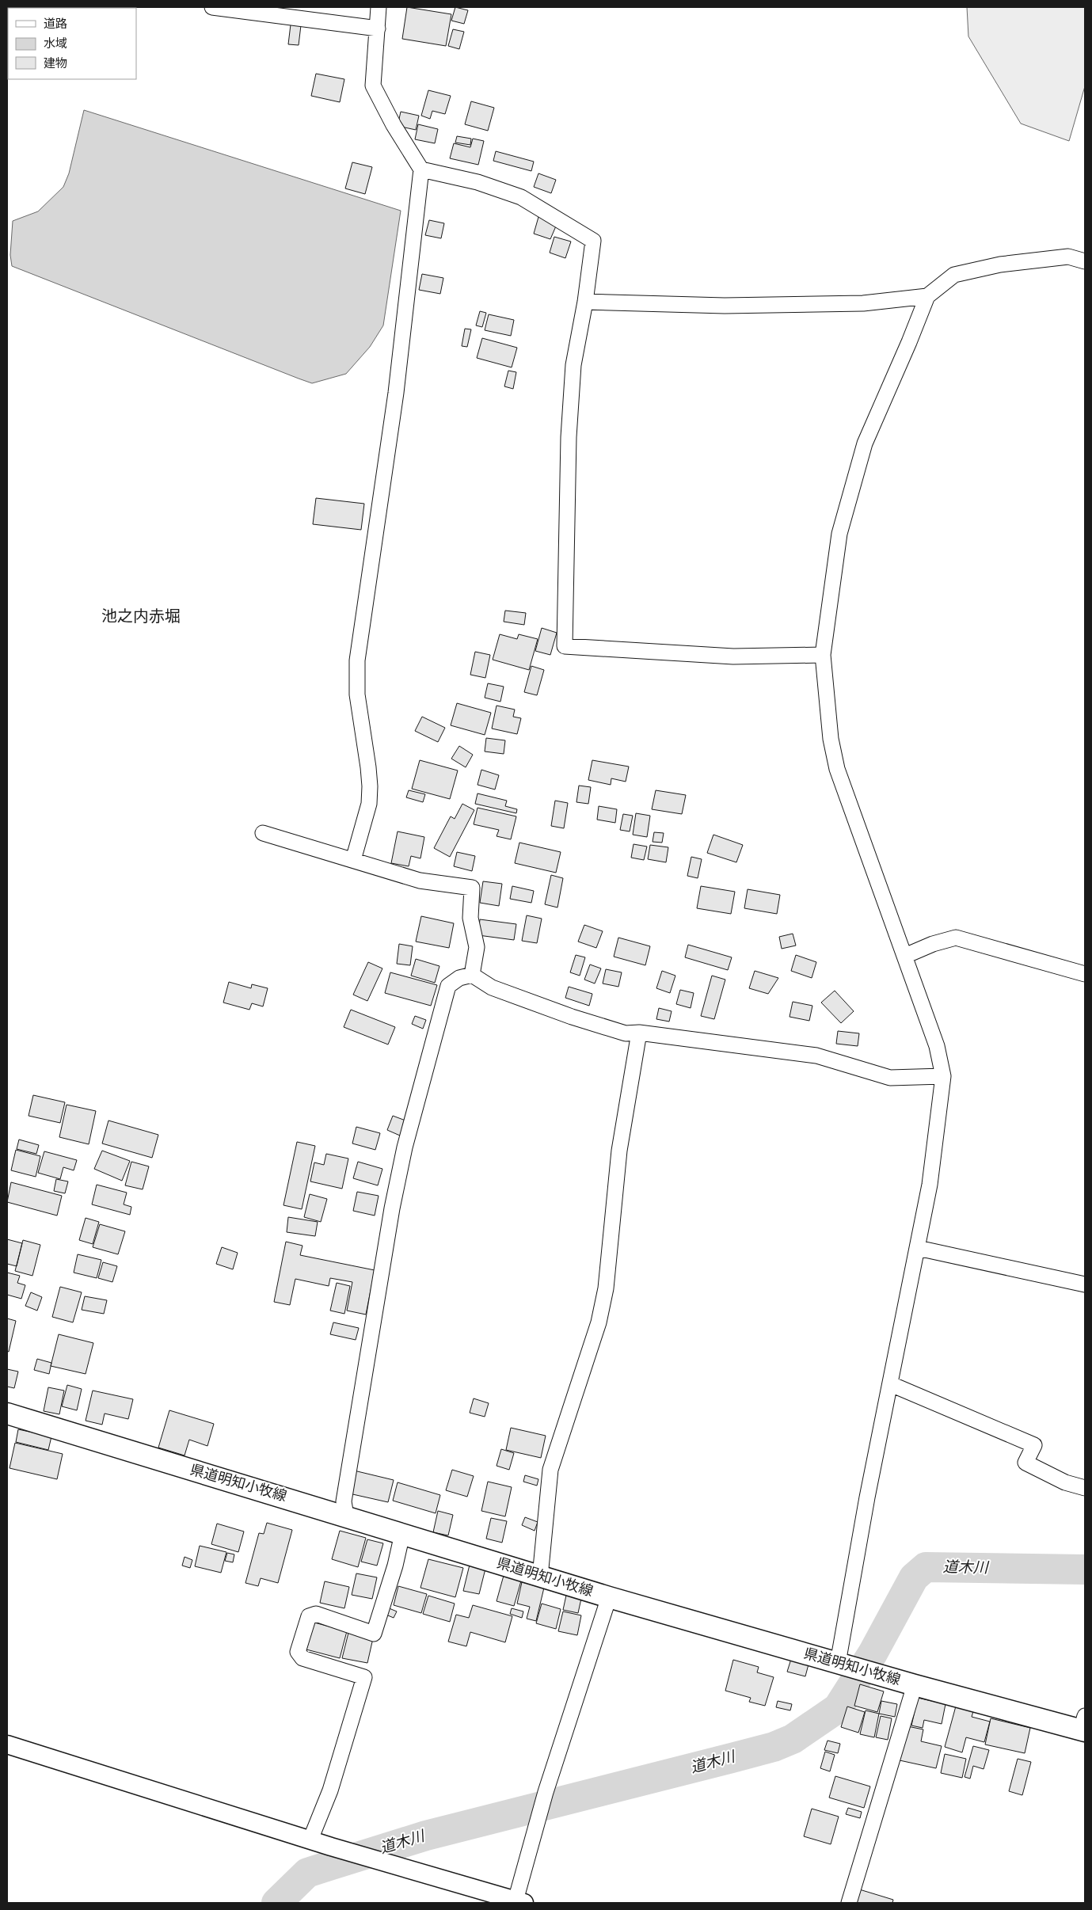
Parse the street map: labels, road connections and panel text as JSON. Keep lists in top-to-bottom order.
{
  "streets": {
    "main road": ["県道明知小牧線"]
  },
  "districts": ["池之内赤堀"],
  "water": ["道木川"],
  "legend": ["道路", "水域", "建物"]
}
